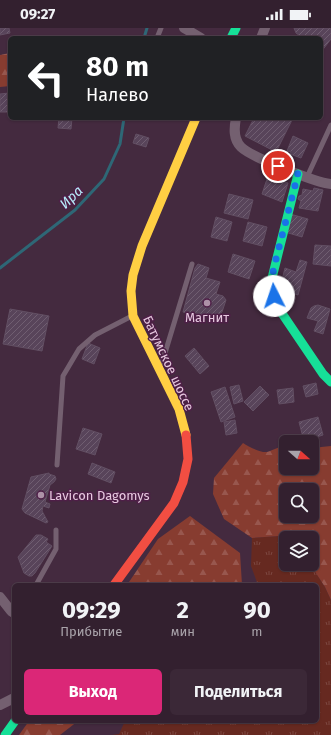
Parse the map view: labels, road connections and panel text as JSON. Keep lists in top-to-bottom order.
{
  "streets": {
    "main road": ["Батумское шоссе"]
  },
  "water": ["Ира"],
  "places": ["Магнит", "Lavicon Dagomys"],
  "north": "right",
  "page": {
    "status": "09:27",
    "turn": ["80 m", "Налево"],
    "eta": [
      "09:29",
      "Прибытие",
      "2",
      "мин",
      "90",
      "m"
    ],
    "buttons": ["Выход", "Поделиться"]
  }
}
